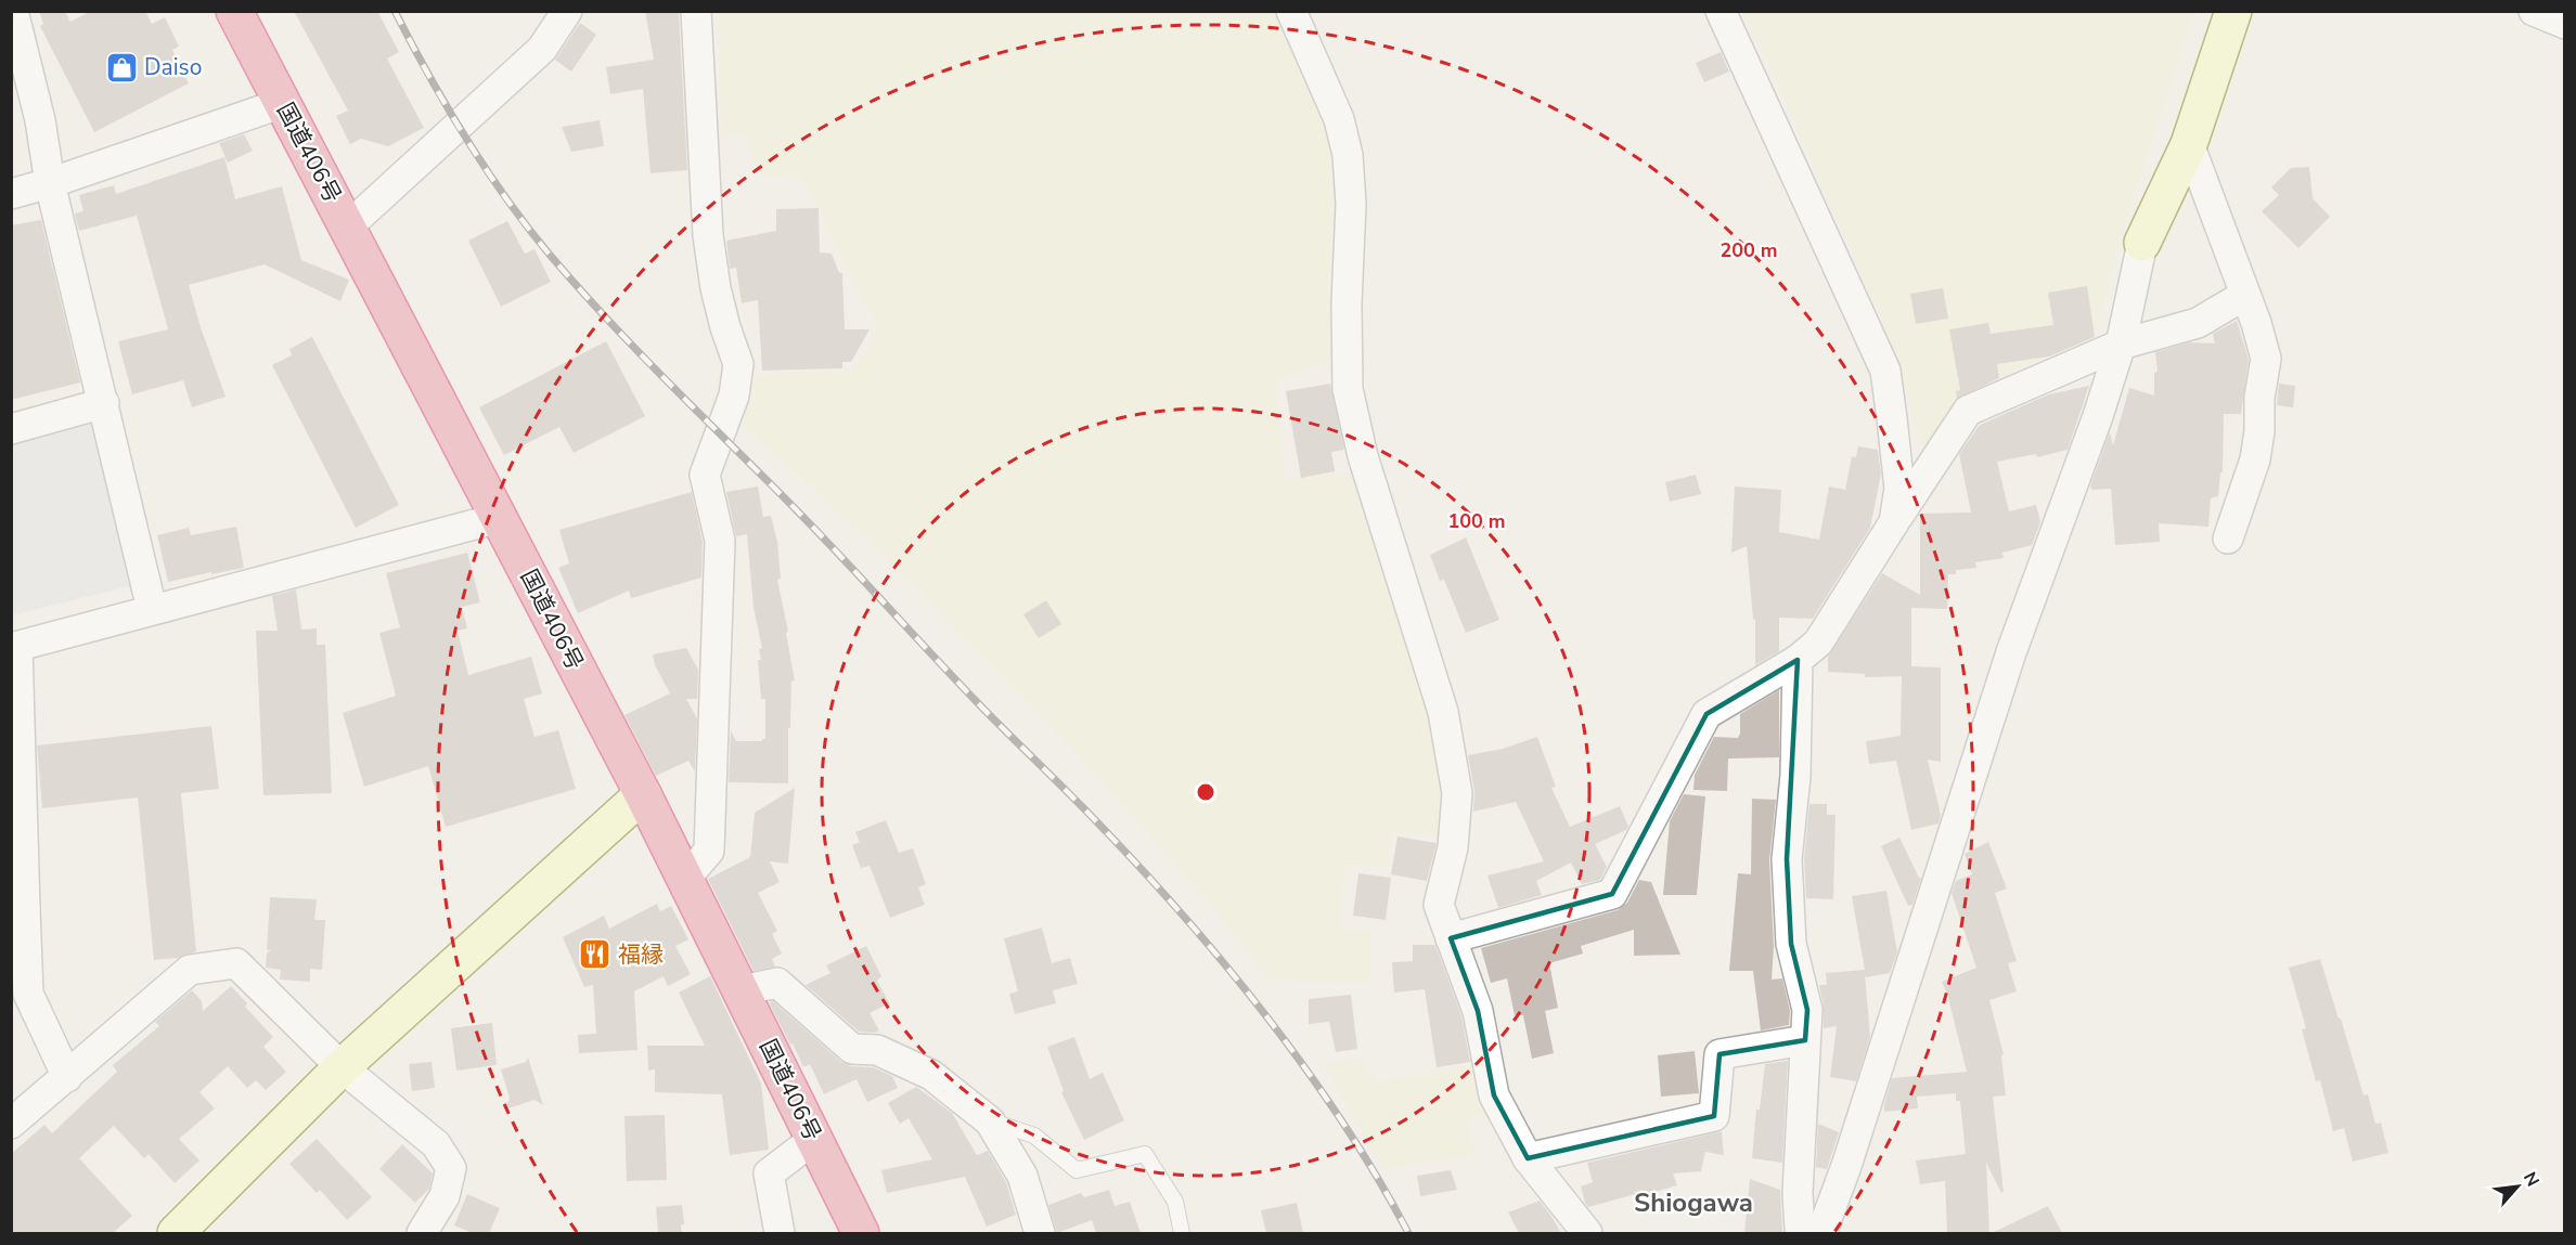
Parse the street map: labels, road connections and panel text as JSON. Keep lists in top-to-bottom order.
{
  "streets": {
    "highway": ["国道406号"]
  },
  "districts": ["Shiogawa"],
  "places": {
    "shop": ["Daiso"],
    "restaurant": ["福縁"]
  },
  "north": "top right",
  "rings": ["200 m", "100 m"]
}
